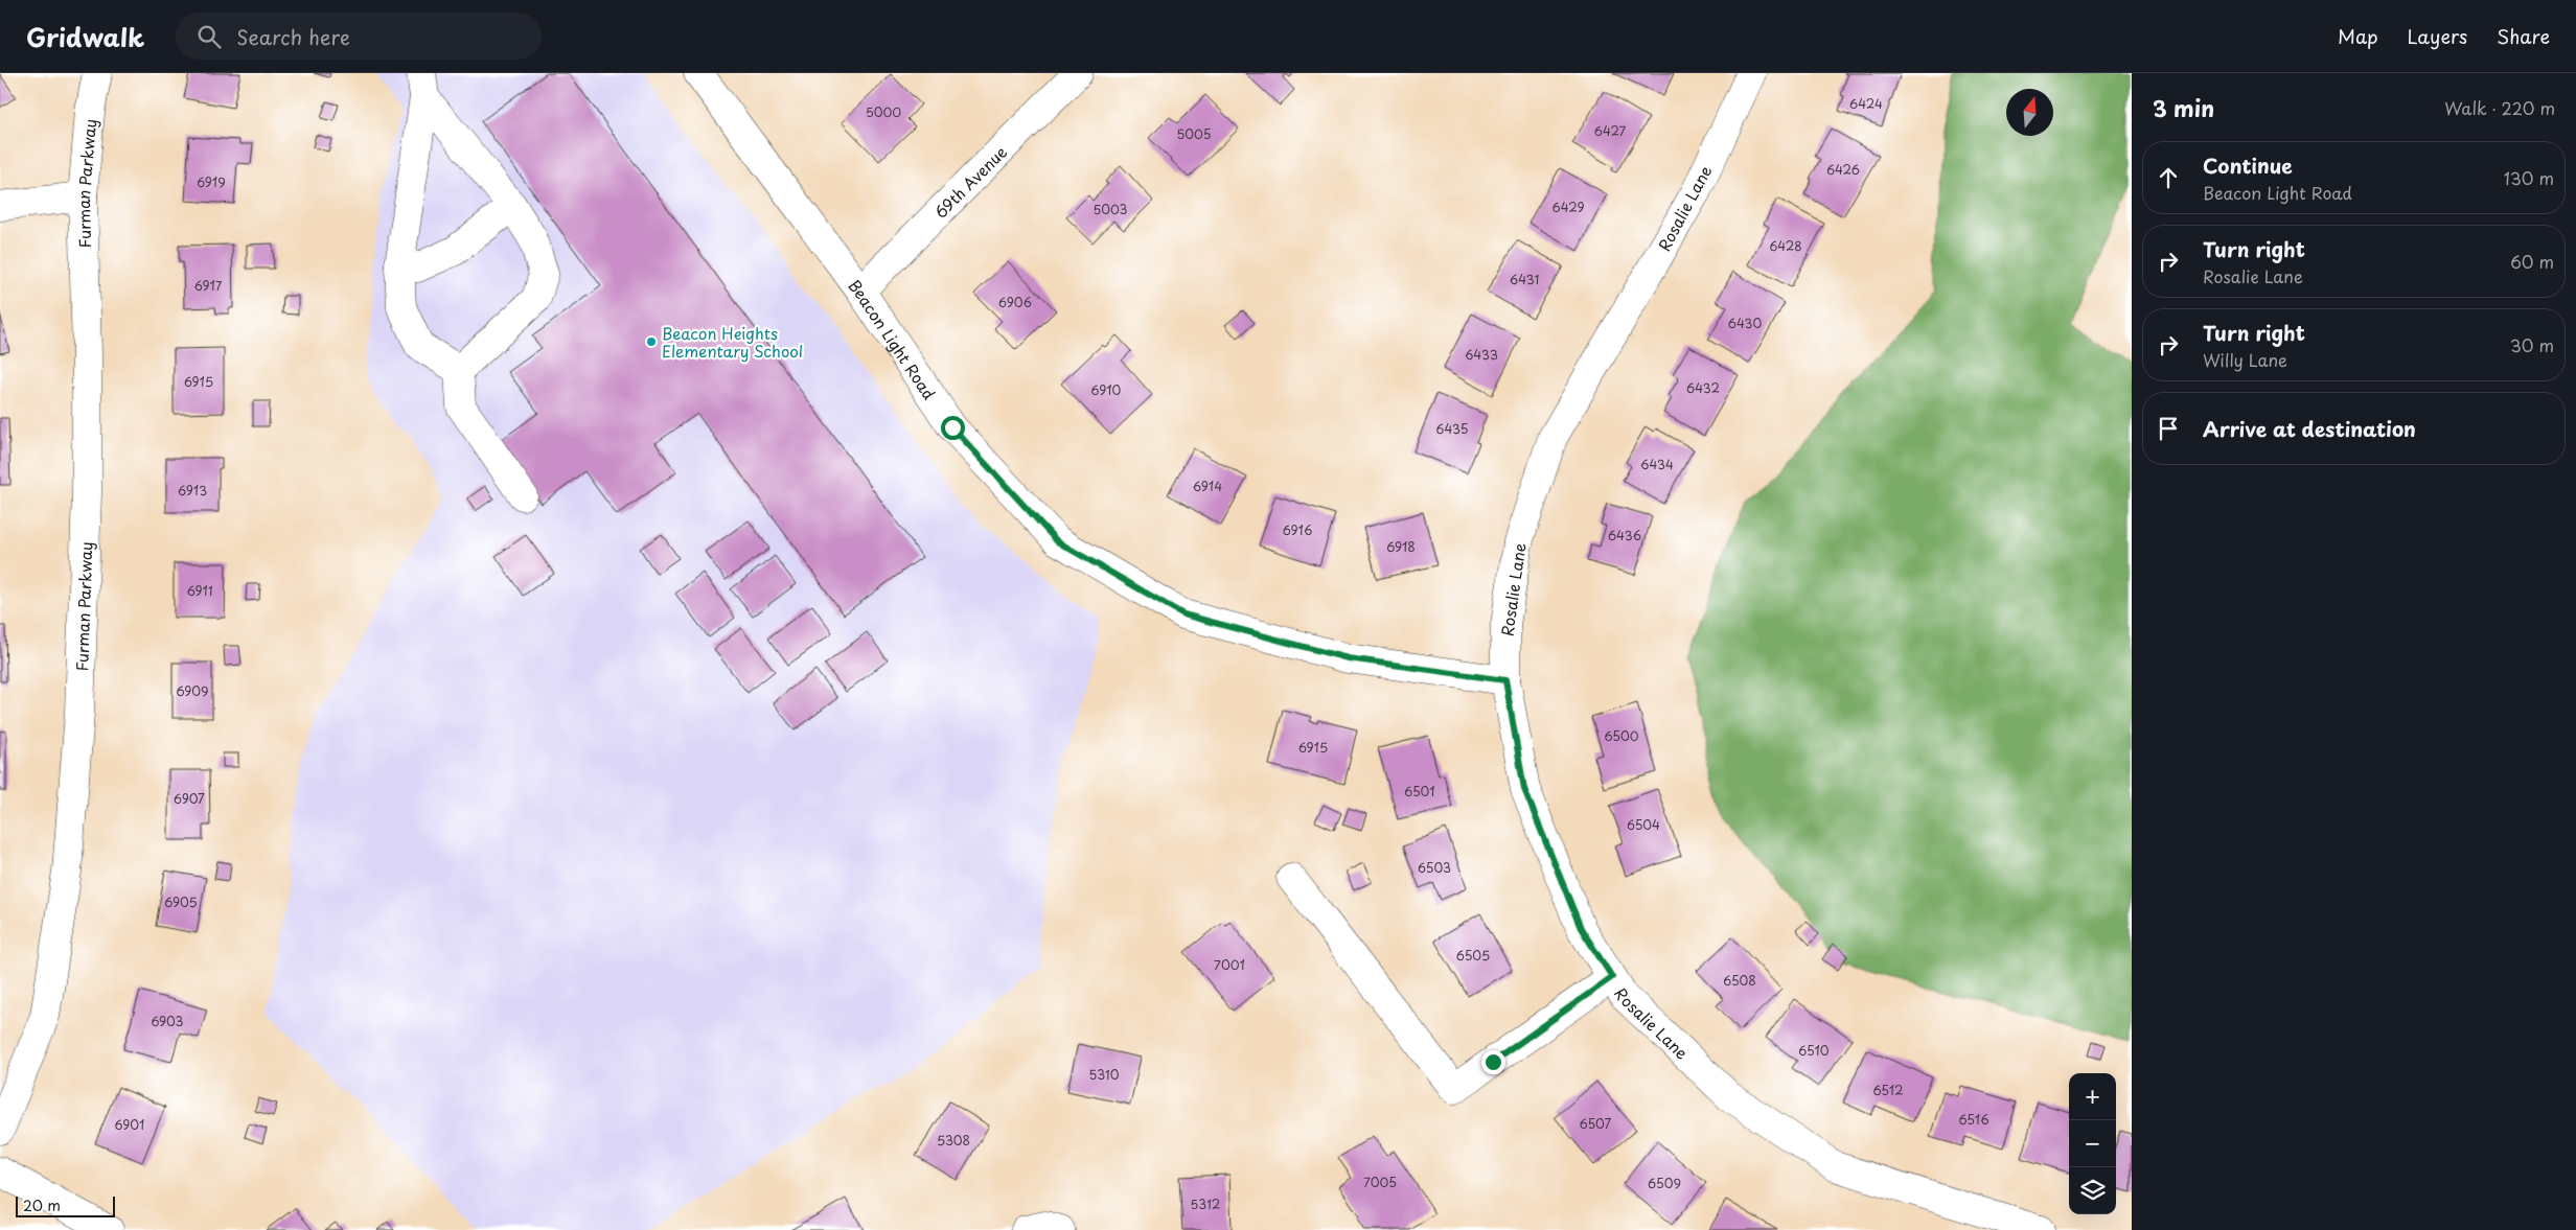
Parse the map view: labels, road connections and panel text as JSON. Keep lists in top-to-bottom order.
{
  "streets": {
    "street": [
      "69th Avenue",
      "Furman Parkway",
      "Rosalie Lane",
      "Beacon Light Road"
    ]
  },
  "crossings": [
    ["69th Avenue", "Beacon Light Road"],
    ["Rosalie Lane", "Beacon Light Road"]
  ],
  "places": ["Beacon Heights Elementary School"],
  "house_numbers": [
    "6424",
    "5000",
    "6427",
    "5005",
    "6426",
    "6919",
    "6429",
    "5003",
    "6428",
    "6431",
    "6917",
    "6906",
    "6430",
    "6433",
    "6915",
    "6432",
    "6910",
    "6435",
    "6434",
    "6914",
    "6913",
    "6916",
    "6436",
    "6918",
    "6911",
    "6909",
    "6500",
    "6915",
    "6501",
    "6907",
    "6504",
    "6503",
    "6905",
    "6505",
    "7001",
    "6508",
    "6903",
    "6510",
    "5310",
    "6512",
    "6516",
    "6507",
    "6901",
    "5308",
    "7005",
    "6509",
    "5312"
  ],
  "scale_bar": "20 m",
  "north": "top",
  "page": {
    "header": "Gridwalk",
    "search": "Search here",
    "nav": ["Map", "Layers", "Share"],
    "heading": ["3 min", "Walk · 220 m"],
    "list": [
      ["Continue", "Beacon Light Road", "130 m"],
      ["Turn right", "Rosalie Lane", "60 m"],
      ["Turn right", "Willy Lane", "30 m"],
      "Arrive at destination"
    ],
    "map_buttons": ["+", "−"],
    "scale": "20 m"
  }
}
